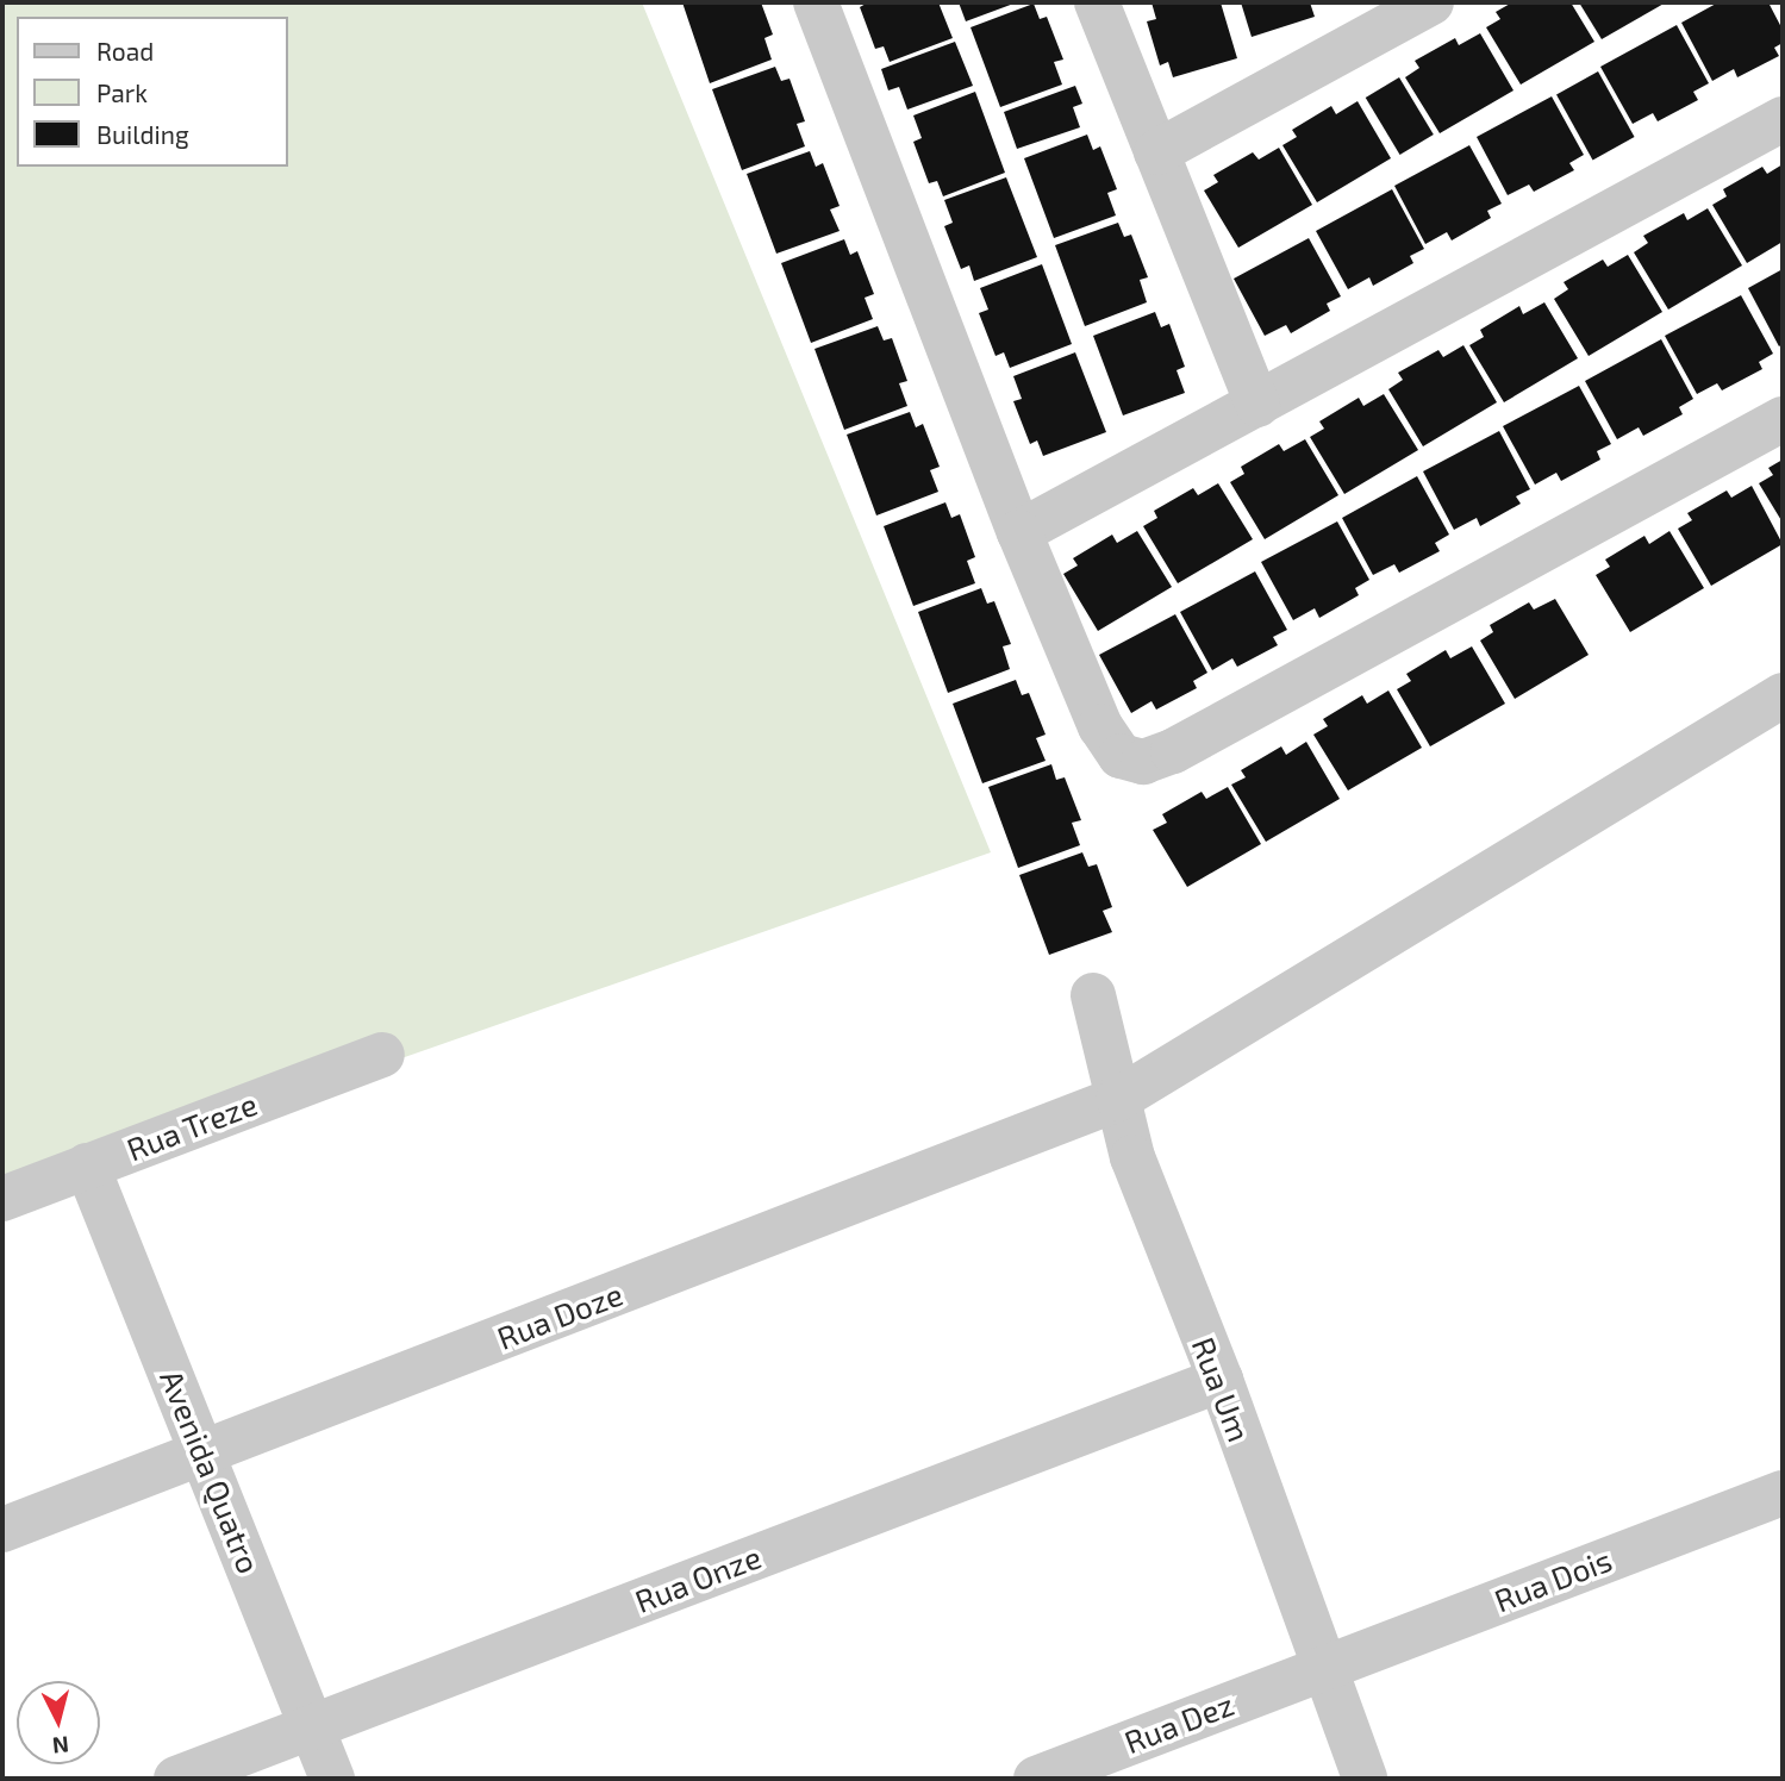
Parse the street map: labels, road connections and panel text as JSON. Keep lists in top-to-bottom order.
{
  "streets": {
    "street": [
      "Rua Treze",
      "Rua Doze",
      "Rua Um",
      "Avenida Quatro",
      "Rua Onze",
      "Rua Dois",
      "Rua Dez"
    ]
  },
  "crossings": [
    ["Rua Treze", "Avenida Quatro"],
    ["Rua Doze", "Rua Um"],
    ["Rua Doze", "Avenida Quatro"],
    ["Rua Um", "Rua Onze"],
    ["Rua Um", "Rua Dois"],
    ["Rua Um", "Rua Dez"],
    ["Avenida Quatro", "Rua Onze"],
    ["Rua Dois", "Rua Dez"]
  ],
  "legend": ["Road", "Park", "Building"],
  "north": "bottom"
}
